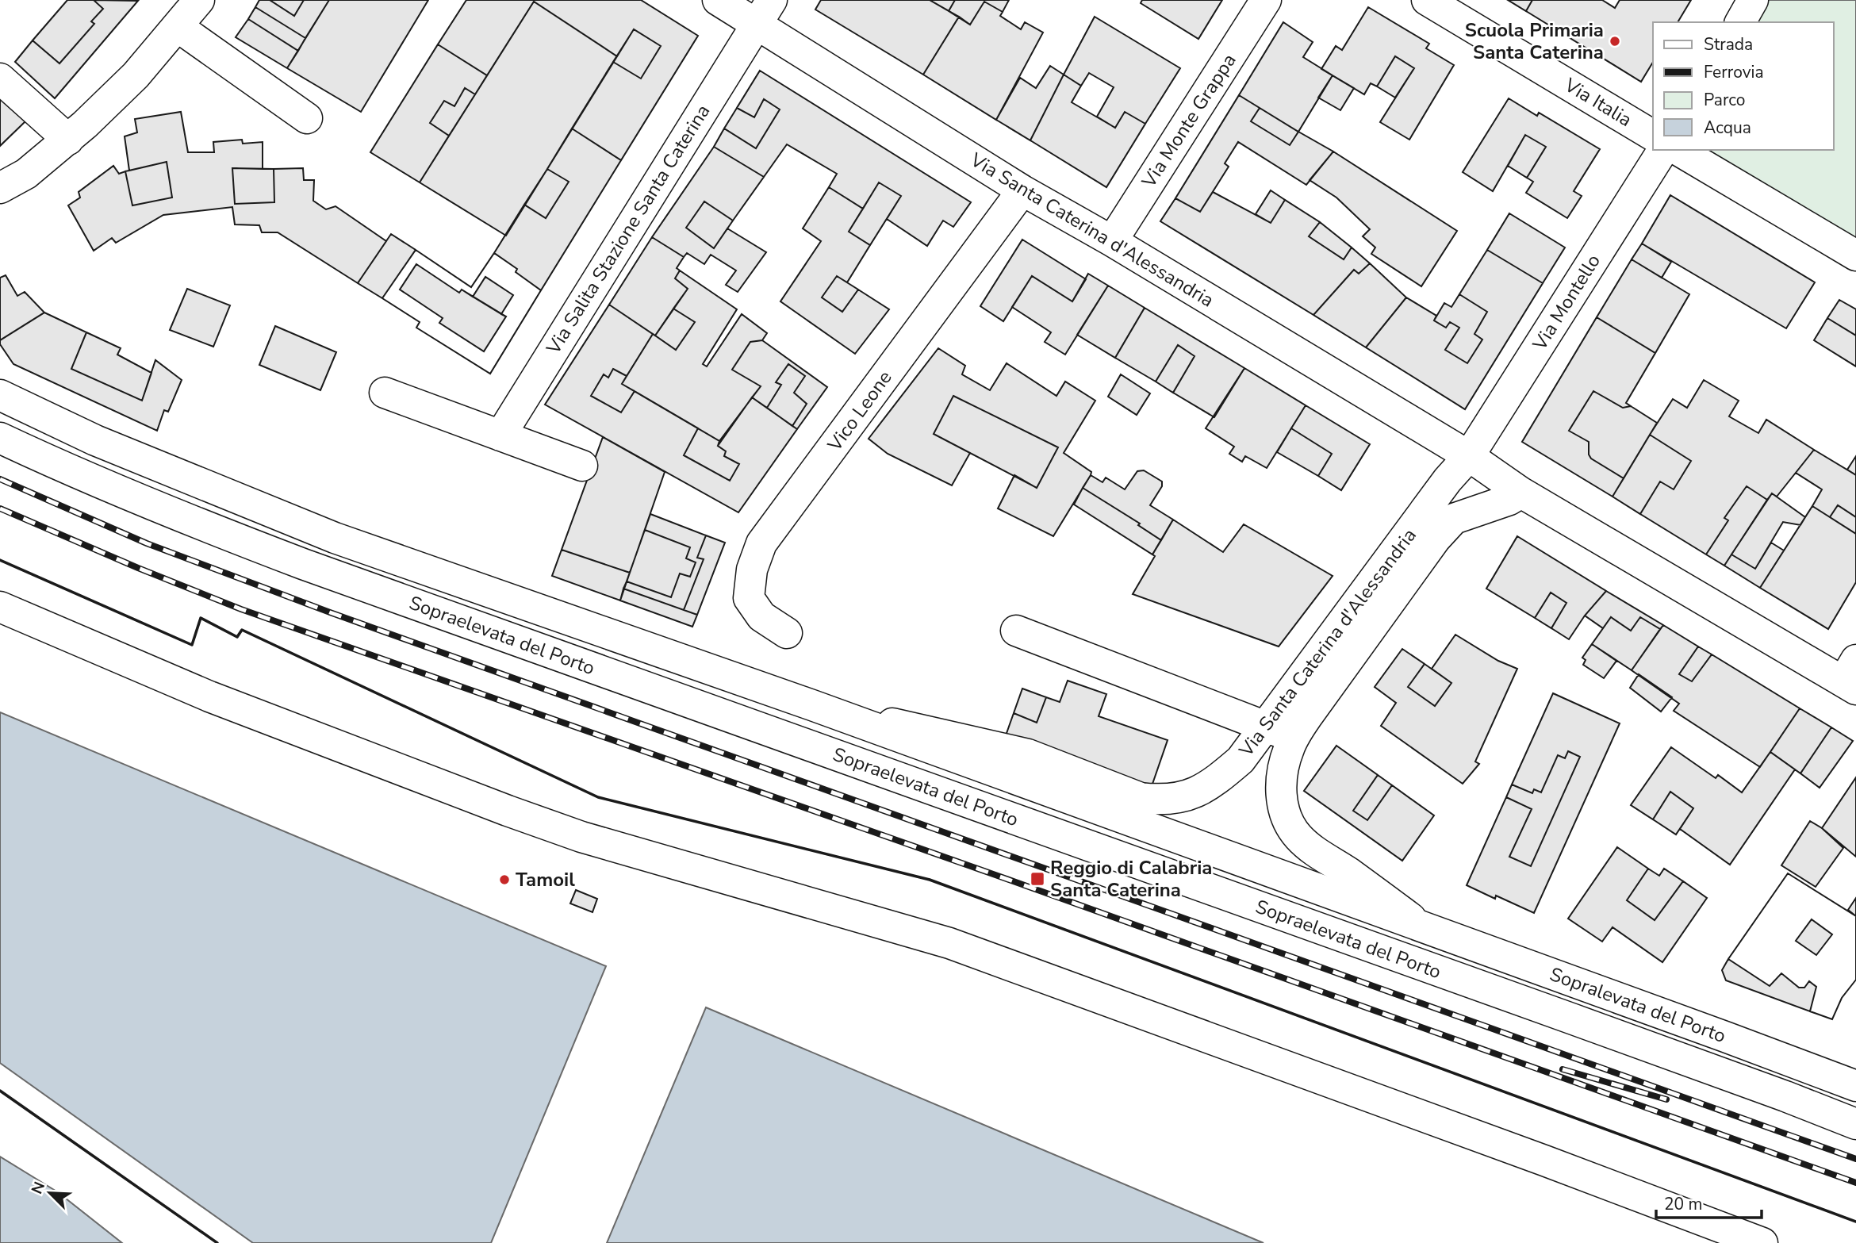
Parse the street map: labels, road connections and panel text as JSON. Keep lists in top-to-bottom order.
{
  "streets": {
    "street": [
      "Via Italia",
      "Via Monte Grappa",
      "Via Salita Stazione Santa Caterina",
      "Via Santa Caterina d'Alessandria",
      "Via Montello",
      "Vico Leone",
      "Sopraelevata del Porto",
      "Sopralevata del Porto"
    ]
  },
  "crossings": [
    ["Via Monte Grappa", "Via Santa Caterina d'Alessandria"],
    ["Via Salita Stazione Santa Caterina", "Via Santa Caterina d'Alessandria"],
    ["Via Santa Caterina d'Alessandria", "Via Montello"],
    ["Via Santa Caterina d'Alessandria", "Vico Leone"],
    ["Via Santa Caterina d'Alessandria", "Sopraelevata del Porto"],
    ["Via Santa Caterina d'Alessandria", "Sopralevata del Porto"],
    ["Sopraelevata del Porto", "Sopralevata del Porto"]
  ],
  "places": {
    "other": ["Scuola Primaria Santa Caterina", "Tamoil"],
    "transit": ["Reggio di Calabria Santa Caterina"]
  },
  "legend": [
    "Strada",
    "Ferrovia",
    "Parco",
    "Acqua"
  ],
  "scale_bar": "20 m",
  "north": "top left"
}
